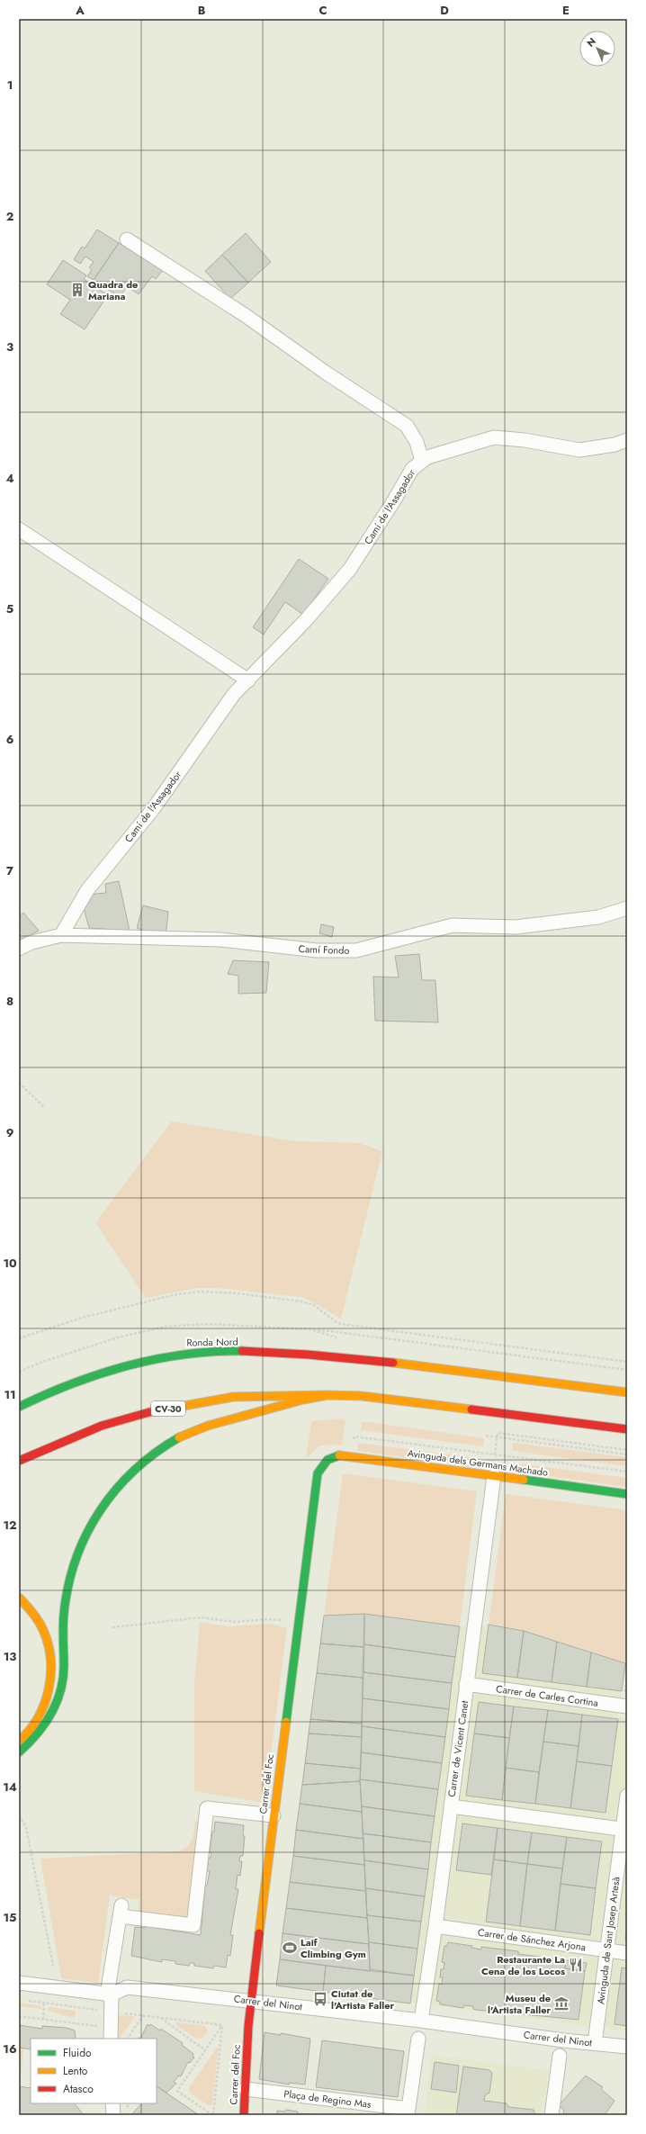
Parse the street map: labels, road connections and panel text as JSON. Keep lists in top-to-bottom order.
{
  "streets": {
    "main road": [
      "Ronda Nord",
      "CV-30",
      "Avinguda dels Germans Machado",
      "Carrer del Foc"
    ],
    "street": [
      "Camí de l'Assagador",
      "Camí Fondo",
      "Carrer de Carles Cortina",
      "Carrer de Vicent Canet",
      "Carrer de Sánchez Arjona",
      "Avinguda de Sant Josep Artesà",
      "Carrer del Ninot",
      "Plaça de Regino Mas"
    ]
  },
  "crossings": [
    ["Camí de l'Assagador", "Camí Fondo"],
    ["Avinguda dels Germans Machado", "Carrer de Vicent Canet"],
    ["Avinguda dels Germans Machado", "Carrer del Foc"],
    ["Carrer de Carles Cortina", "Carrer de Vicent Canet"],
    ["Carrer de Vicent Canet", "Carrer de Sánchez Arjona"],
    ["Carrer de Vicent Canet", "Carrer del Ninot"],
    ["Carrer del Foc", "Carrer del Ninot"],
    ["Carrer del Foc", "Plaça de Regino Mas"],
    ["Carrer de Sánchez Arjona", "Avinguda de Sant Josep Artesà"],
    ["Avinguda de Sant Josep Artesà", "Carrer del Ninot"]
  ],
  "places": {
    "building": ["Quadra de Mariana"],
    "sports": ["Laif Climbing Gym"],
    "restaurant": ["Restaurante La Cena de los Locos"],
    "bus stop": ["Ciutat de l'Artista Faller"],
    "museum": ["Museu de l'Artista Faller"]
  },
  "legend": ["Fluido", "Lento", "Atasco"],
  "north": "top left",
  "grid": {
    "columns": [
      "A",
      "B",
      "C",
      "D",
      "E"
    ],
    "rows": [
      "1",
      "2",
      "3",
      "4",
      "5",
      "6",
      "7",
      "8",
      "9",
      "10",
      "11",
      "12",
      "13",
      "14",
      "15",
      "16"
    ]
  }
}
